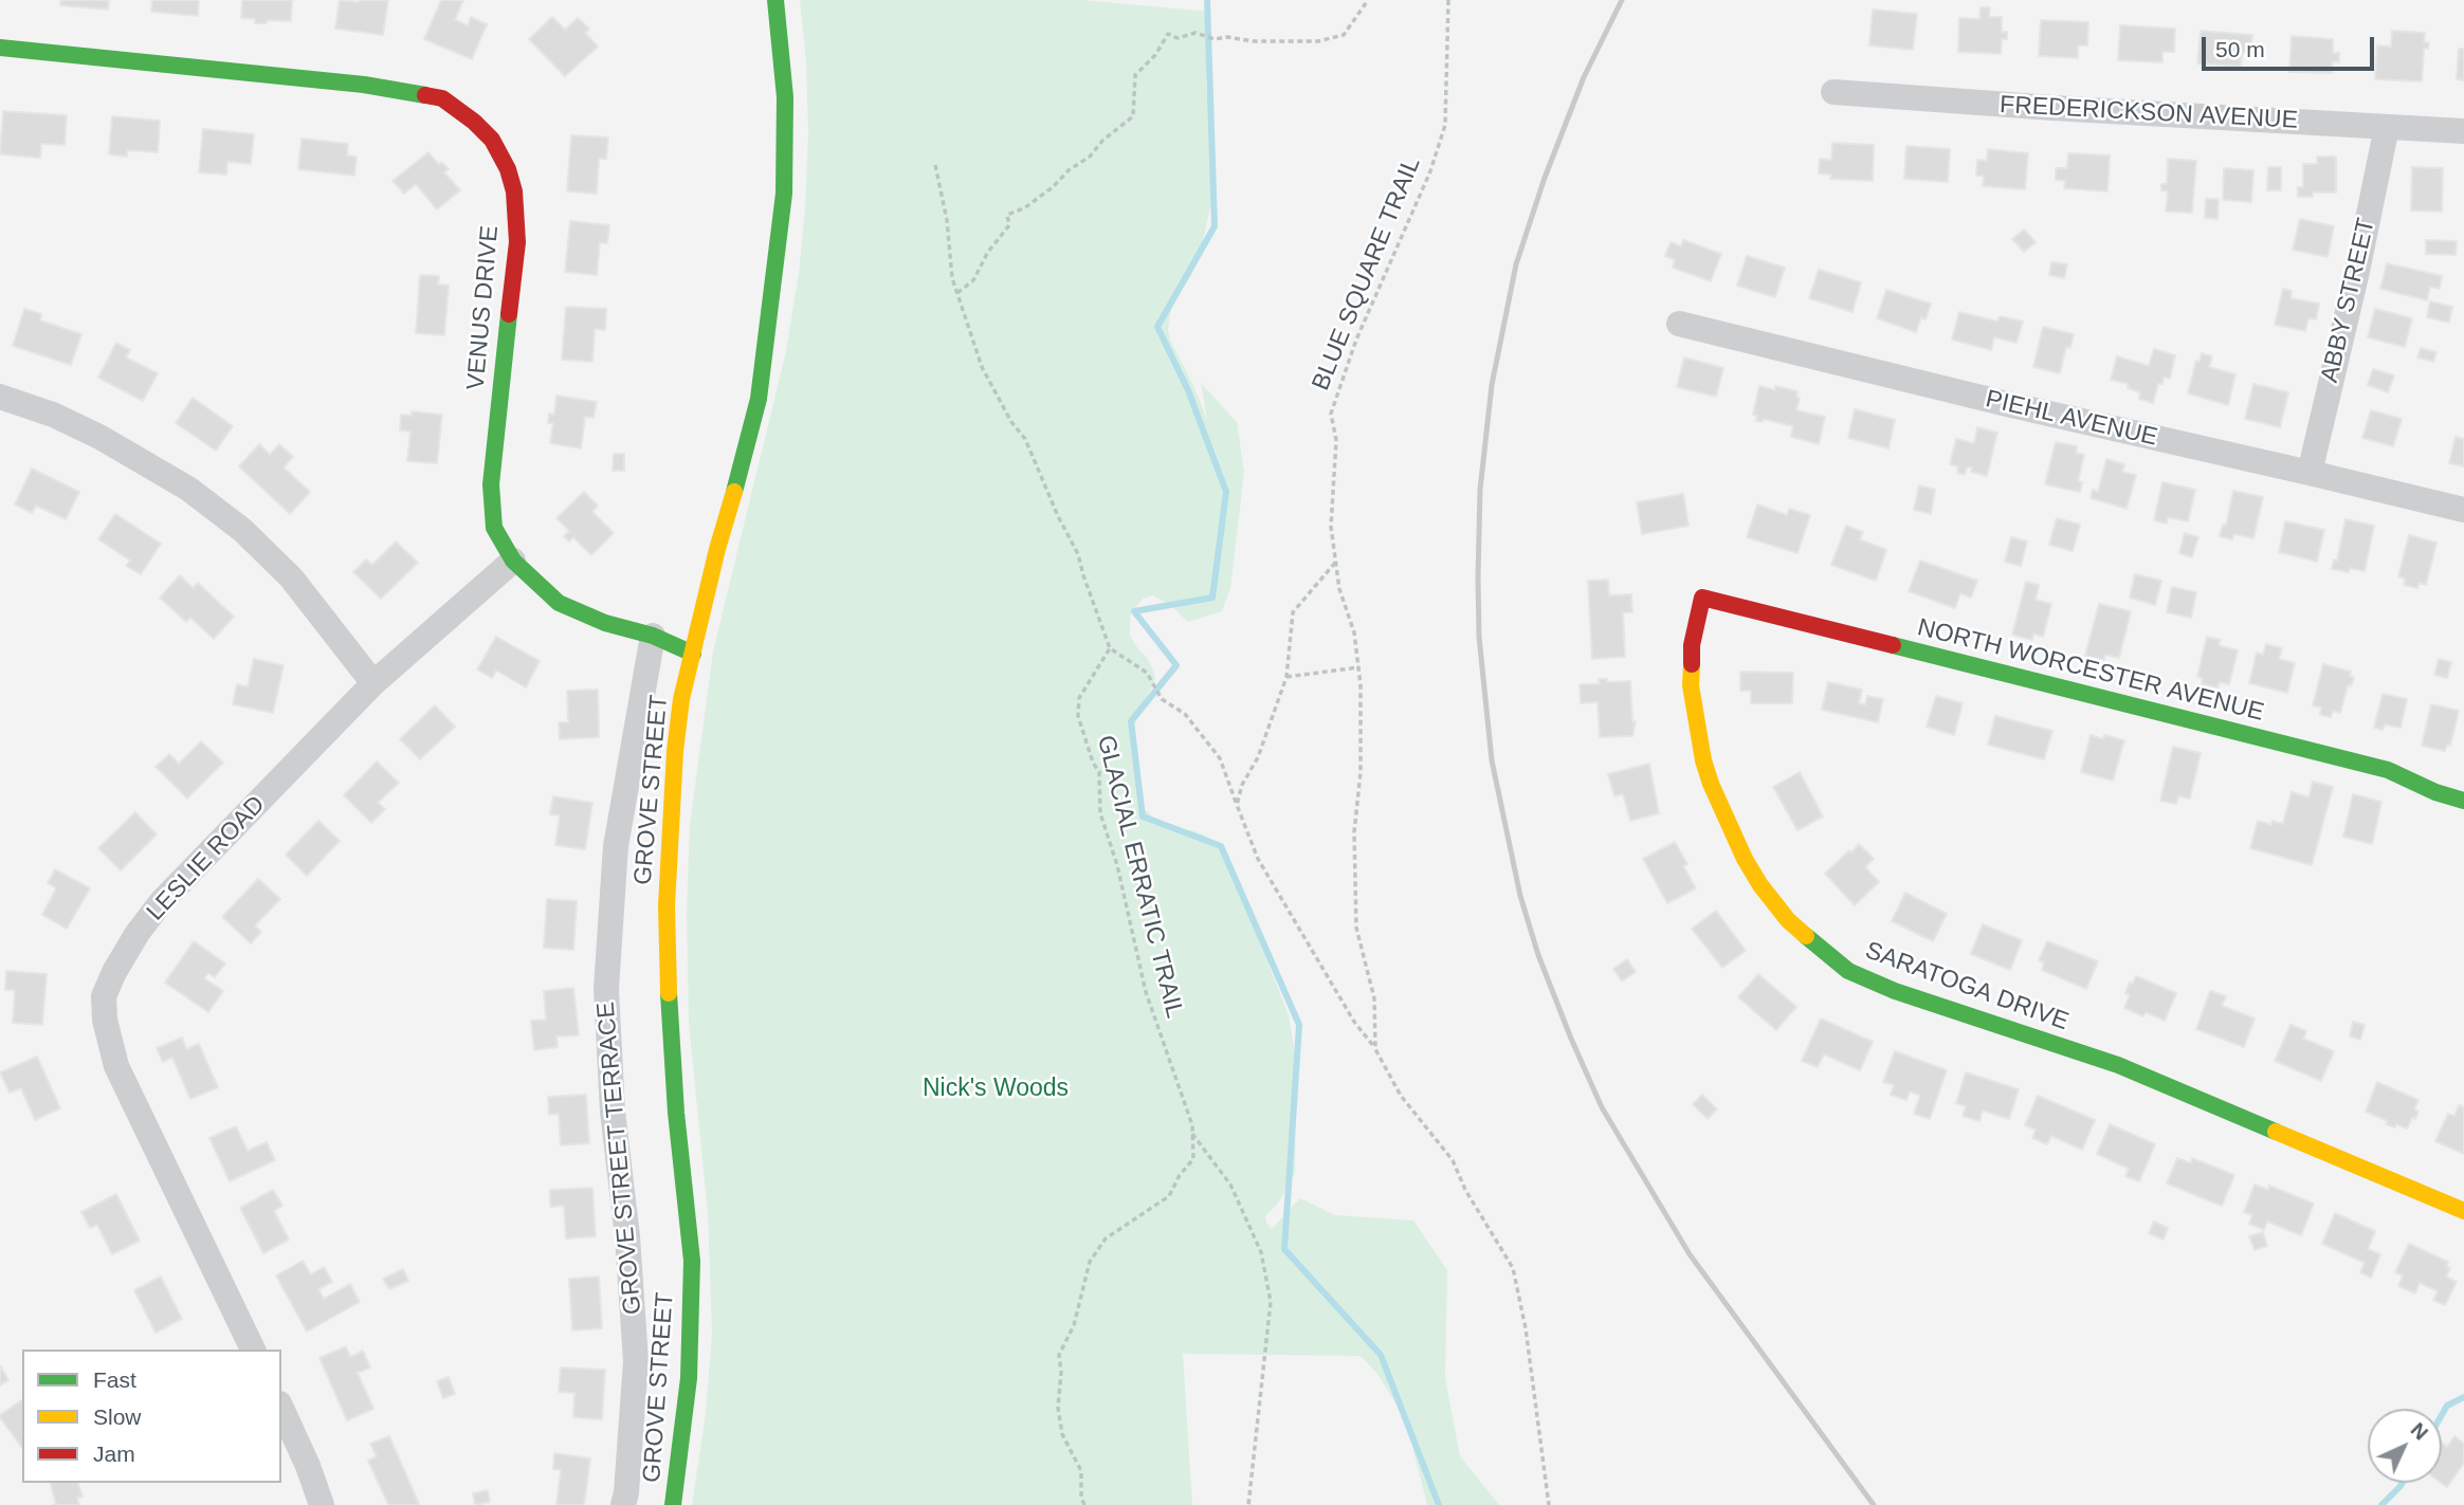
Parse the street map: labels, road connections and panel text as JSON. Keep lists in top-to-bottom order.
{
  "streets": {
    "street": [
      "FREDERICKSON AVENUE",
      "ABBY STREET",
      "VENUS DRIVE",
      "PIEHL AVENUE",
      "NORTH WORCESTER AVENUE",
      "GROVE STREET",
      "LESLIE ROAD",
      "SARATOGA DRIVE",
      "GROVE STREET TERRACE"
    ],
    "path": ["BLUE SQUARE TRAIL", "GLACIAL ERRATIC TRAIL"]
  },
  "crossings": [
    ["FREDERICKSON AVENUE", "ABBY STREET"],
    ["BLUE SQUARE TRAIL", "GLACIAL ERRATIC TRAIL"],
    ["ABBY STREET", "PIEHL AVENUE"],
    ["VENUS DRIVE", "GROVE STREET"],
    ["VENUS DRIVE", "LESLIE ROAD"],
    ["VENUS DRIVE", "GROVE STREET TERRACE"],
    ["NORTH WORCESTER AVENUE", "SARATOGA DRIVE"]
  ],
  "parks": ["Nick's Woods"],
  "legend": ["Fast", "Slow", "Jam"],
  "scale_bar": "50 m",
  "north": "top right"
}
